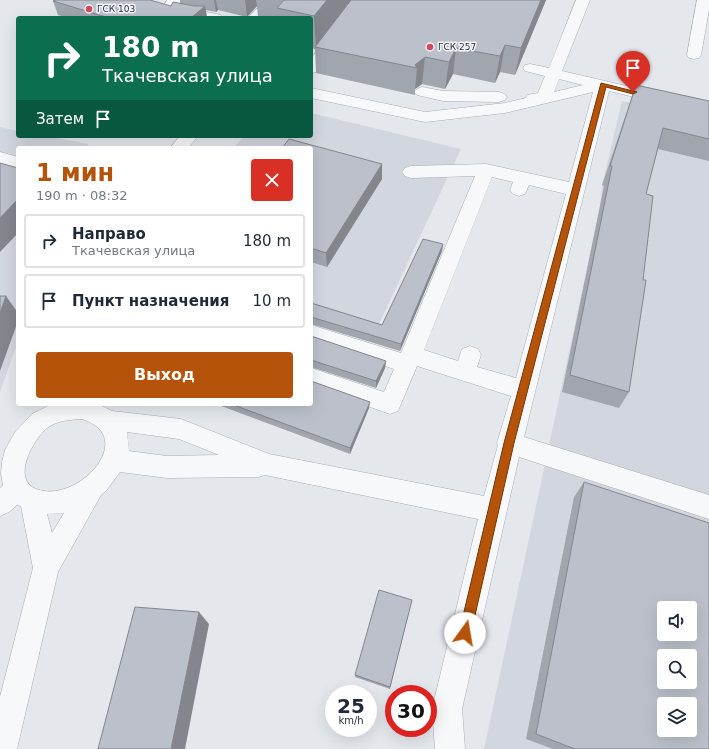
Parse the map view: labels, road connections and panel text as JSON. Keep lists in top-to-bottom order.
{
  "places": ["ГСК 103", "ГСК 257"],
  "page": {
    "turn": ["180 m", "Ткачевская улица"],
    "then": "Затем",
    "heading": ["1 мин", "190 m · 08:32"],
    "list": [
      {
        "name": "Направо",
        "note": "Ткачевская улица",
        "value": "180 m"
      },
      {
        "name": "Пункт назначения",
        "value": "10 m"
      }
    ],
    "buttons": "Выход",
    "speed": "25 km/h",
    "limit": "30"
  }
}
